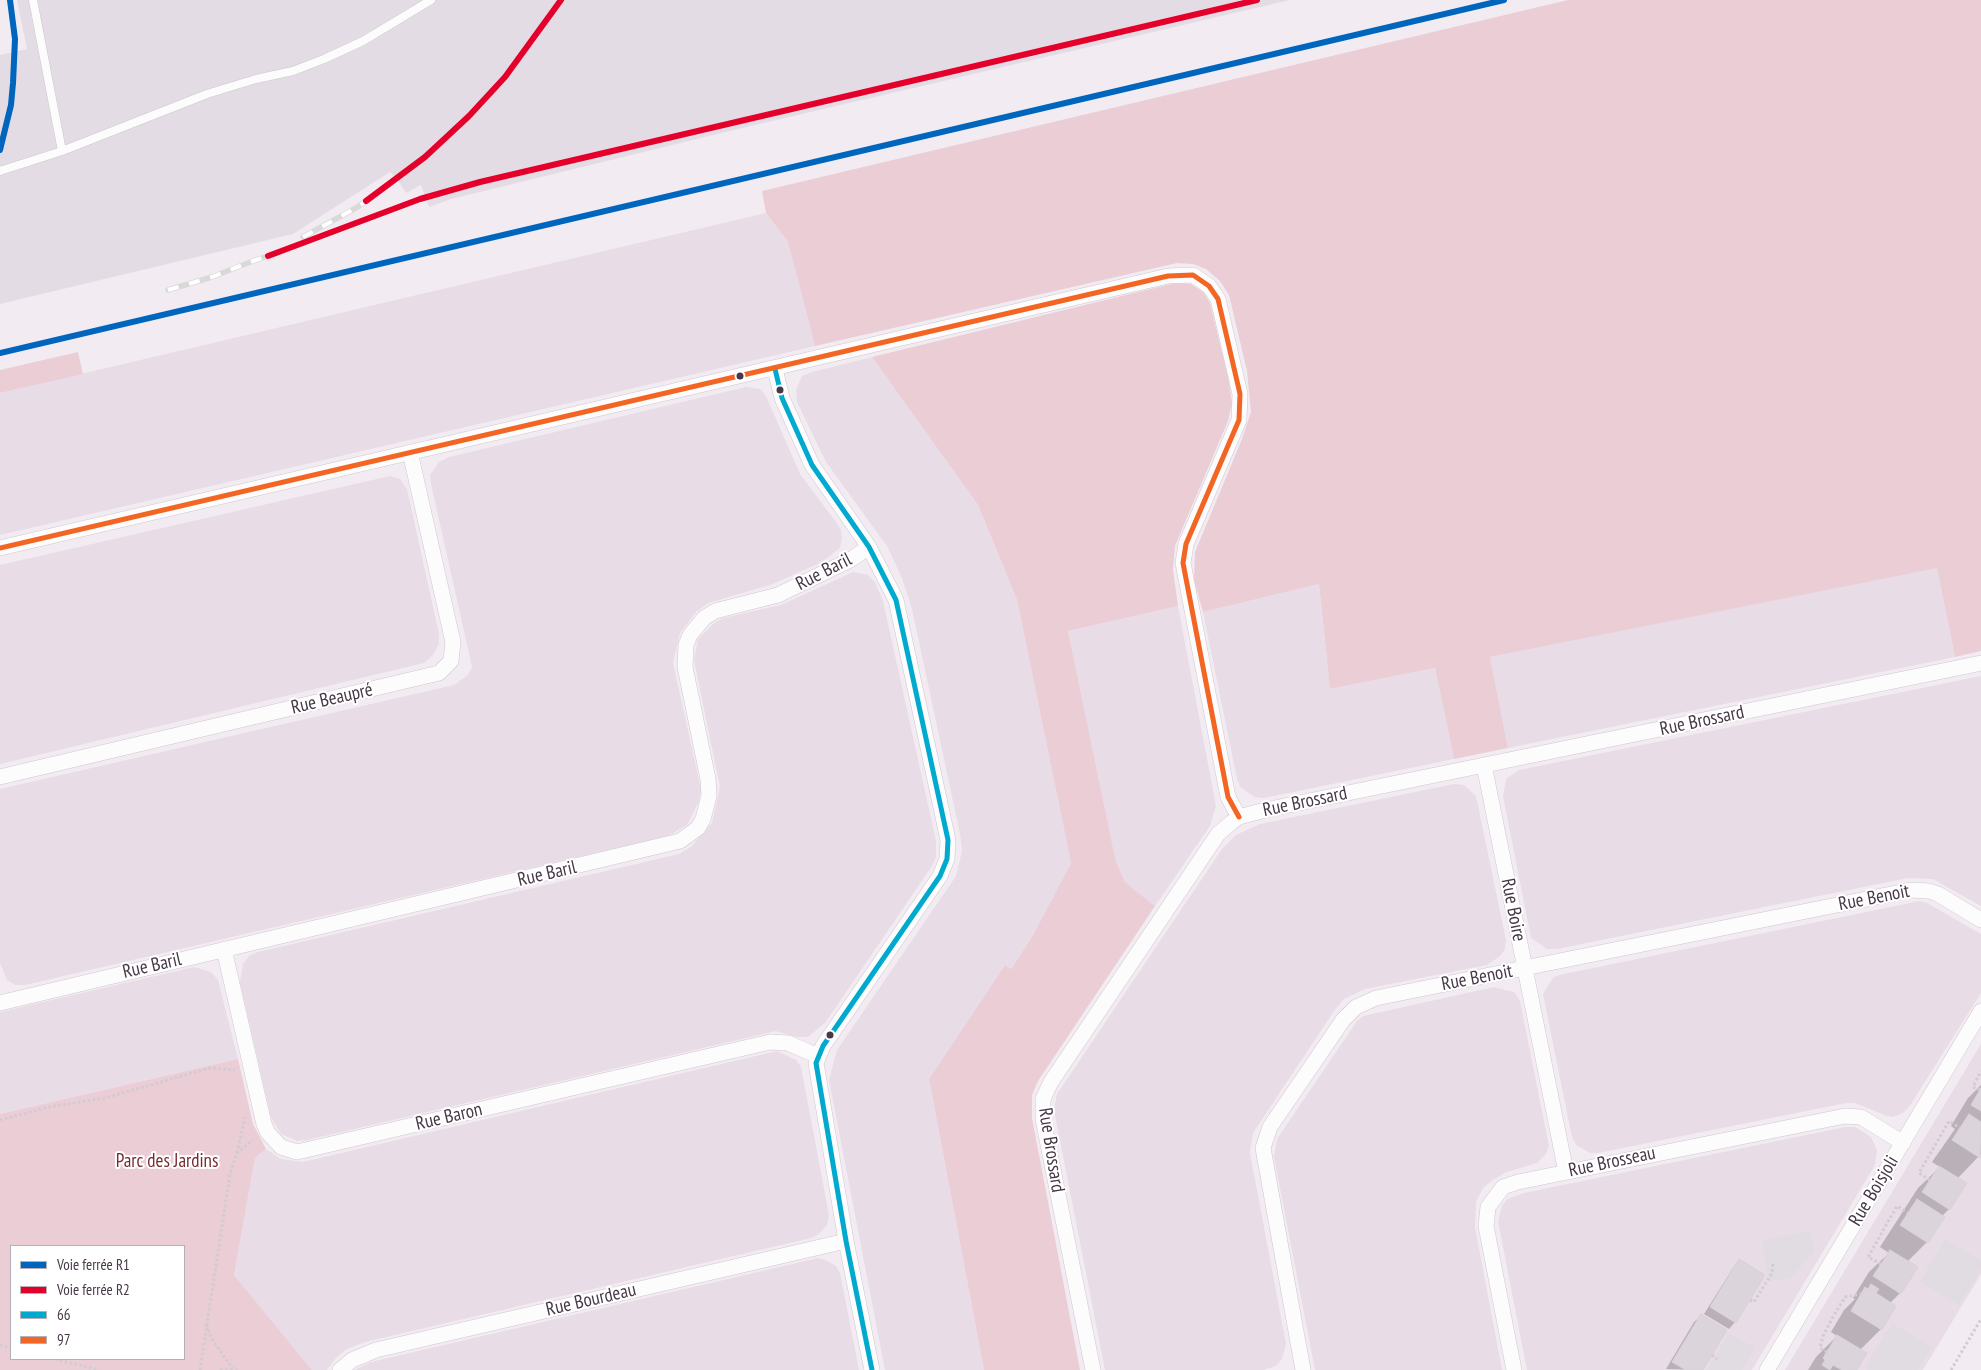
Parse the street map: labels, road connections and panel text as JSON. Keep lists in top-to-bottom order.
{
  "streets": {
    "street": [
      "Rue Baril",
      "Rue Beaupré",
      "Rue Brossard",
      "Rue Benoit",
      "Rue Boire",
      "Rue Baron",
      "Rue Brosseau",
      "Rue Boisjoli",
      "Rue Bourdeau"
    ]
  },
  "crossings": [
    ["Rue Baril", "Rue Baron"],
    ["Rue Brossard", "Rue Boire"],
    ["Rue Benoit", "Rue Boire"],
    ["Rue Boire", "Rue Brosseau"],
    ["Rue Brosseau", "Rue Boisjoli"]
  ],
  "parks": ["Parc des Jardins"],
  "lines": [
    "rail line R1",
    "rail line R2",
    "transit line 97",
    "transit line 66"
  ],
  "legend": [
    "Voie ferrée R1",
    "Voie ferrée R2",
    "66",
    "97"
  ]
}
